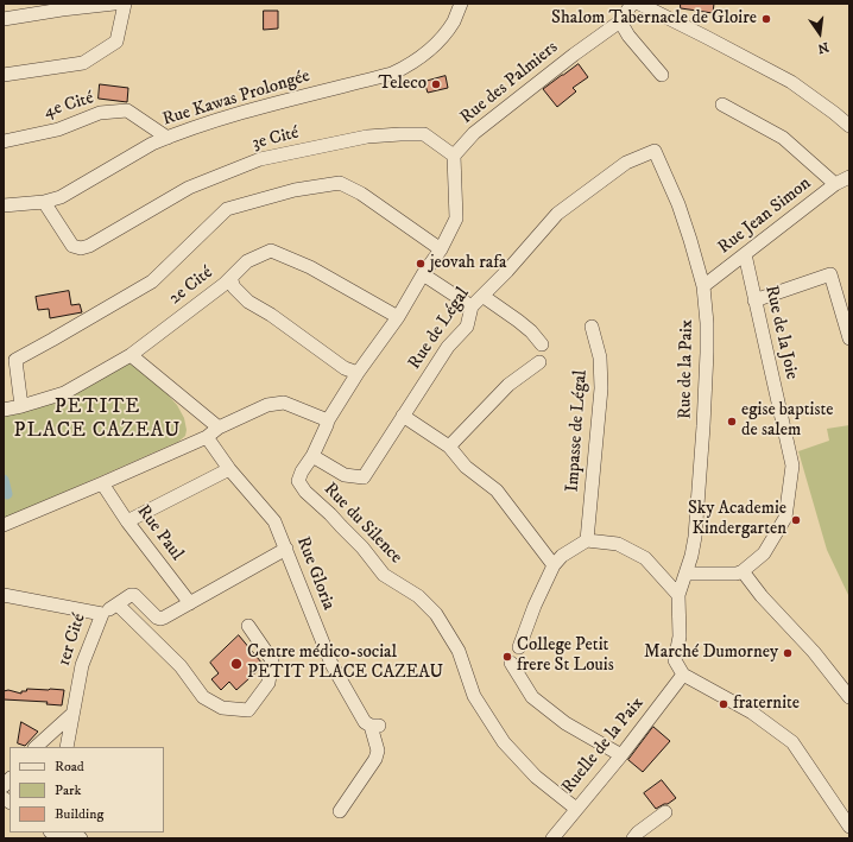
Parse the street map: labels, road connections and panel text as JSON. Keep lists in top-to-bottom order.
{
  "streets": {
    "street": [
      "Rue des Palmiers",
      "Rue Kawas Prolongée",
      "4e Cité",
      "3e Cité",
      "Rue Jean Simon",
      "2e Cité",
      "Rue de Légal",
      "Rue de la Joie",
      "Rue de la Paix",
      "Impasse de Légal",
      "Rue du Silence",
      "Rue Paul",
      "Rue Gloria",
      "1er Cité",
      "Ruelle de la Paix"
    ]
  },
  "crossings": [
    ["Rue des Palmiers", "3e Cité"],
    ["Rue Kawas Prolongée", "4e Cité"],
    ["Rue Kawas Prolongée", "3e Cité"],
    ["Rue Jean Simon", "Rue de la Joie"],
    ["Rue Jean Simon", "Rue de la Paix"],
    ["Rue de Légal", "Rue de la Paix"],
    ["Rue de Légal", "Rue du Silence"],
    ["Rue du Silence", "Ruelle de la Paix"]
  ],
  "districts": ["PETITE PLACE CAZEAU"],
  "places": [
    "Shalom Tabernacle de Gloire",
    "Teleco",
    "jeovah rafa",
    "egise baptiste de salem",
    "Sky Academie Kindergarten",
    "Marché Dumorney",
    "College Petit frere St Louis",
    "Centre médico-social PETIT PLACE CAZEAU",
    "fraternite"
  ],
  "legend": ["Road", "Park", "Building"],
  "north": "bottom"
}
